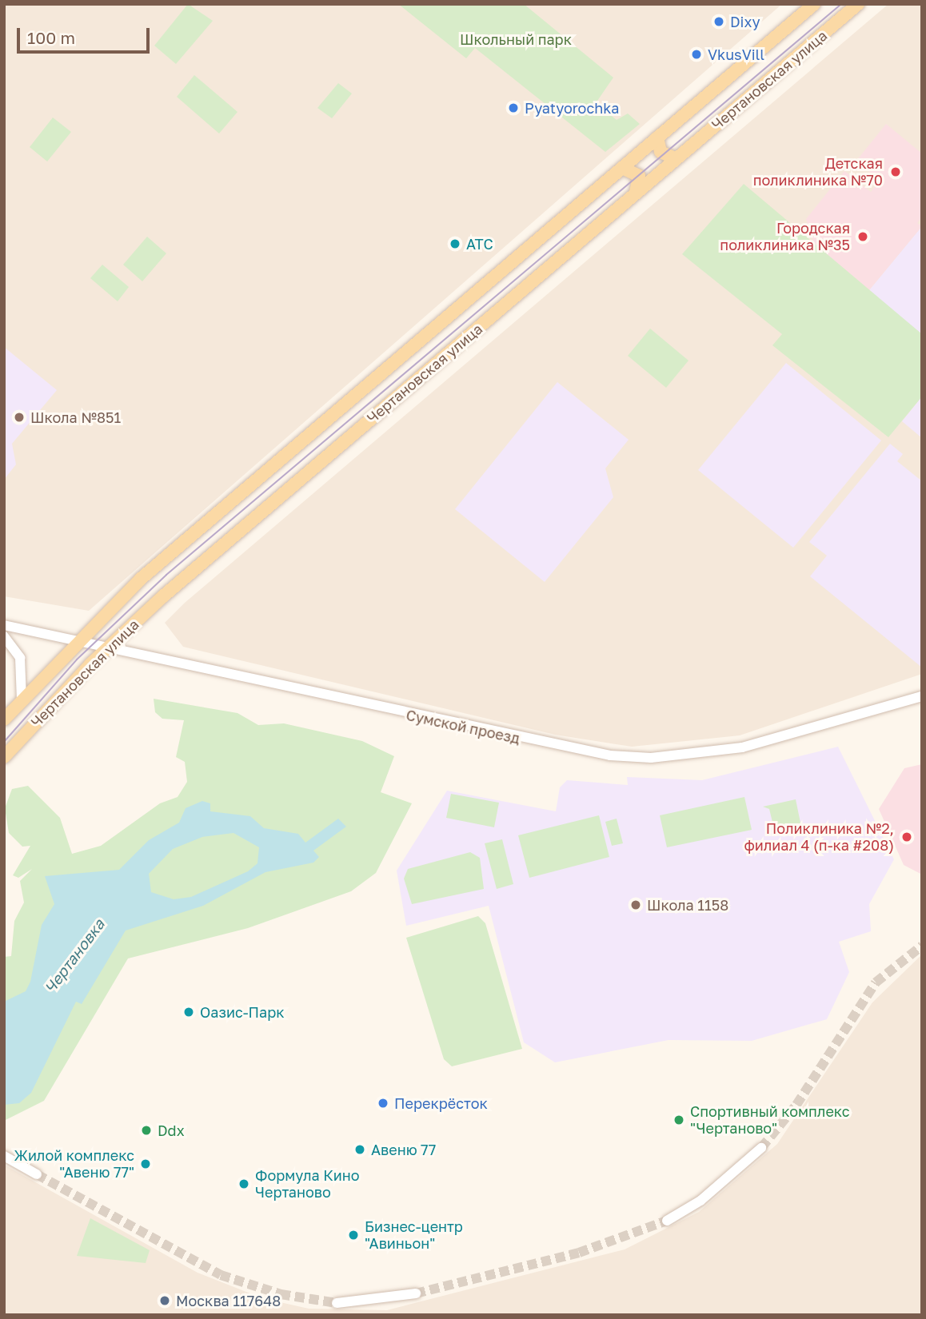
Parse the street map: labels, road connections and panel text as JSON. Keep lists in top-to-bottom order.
{
  "streets": {
    "main road": ["Чертановская улица"],
    "street": ["Сумской проезд"]
  },
  "crossings": [
    ["Чертановская улица", "Сумской проезд"]
  ],
  "water": ["Чертановка"],
  "parks": ["Школьный парк"],
  "places": [
    "Dixy",
    "VkusVill",
    "Pyatyorochka",
    "Детская поликлиника №70",
    "Городская поликлиника №35",
    "АТС",
    "Школа №851",
    "Поликлиника №2, филиал 4 (п-ка #208)",
    "Школа 1158",
    "Оазис-Парк",
    "Перекрёсток",
    "Спортивный комплекс \"Чертаново\"",
    "Ddx",
    "Авеню 77",
    "Жилой комплекс \"Авеню 77\"",
    "Формула Кино Чертаново",
    "Бизнес-центр \"Авиньон\"",
    "Москва 117648"
  ],
  "scale_bar": "100 m"
}
